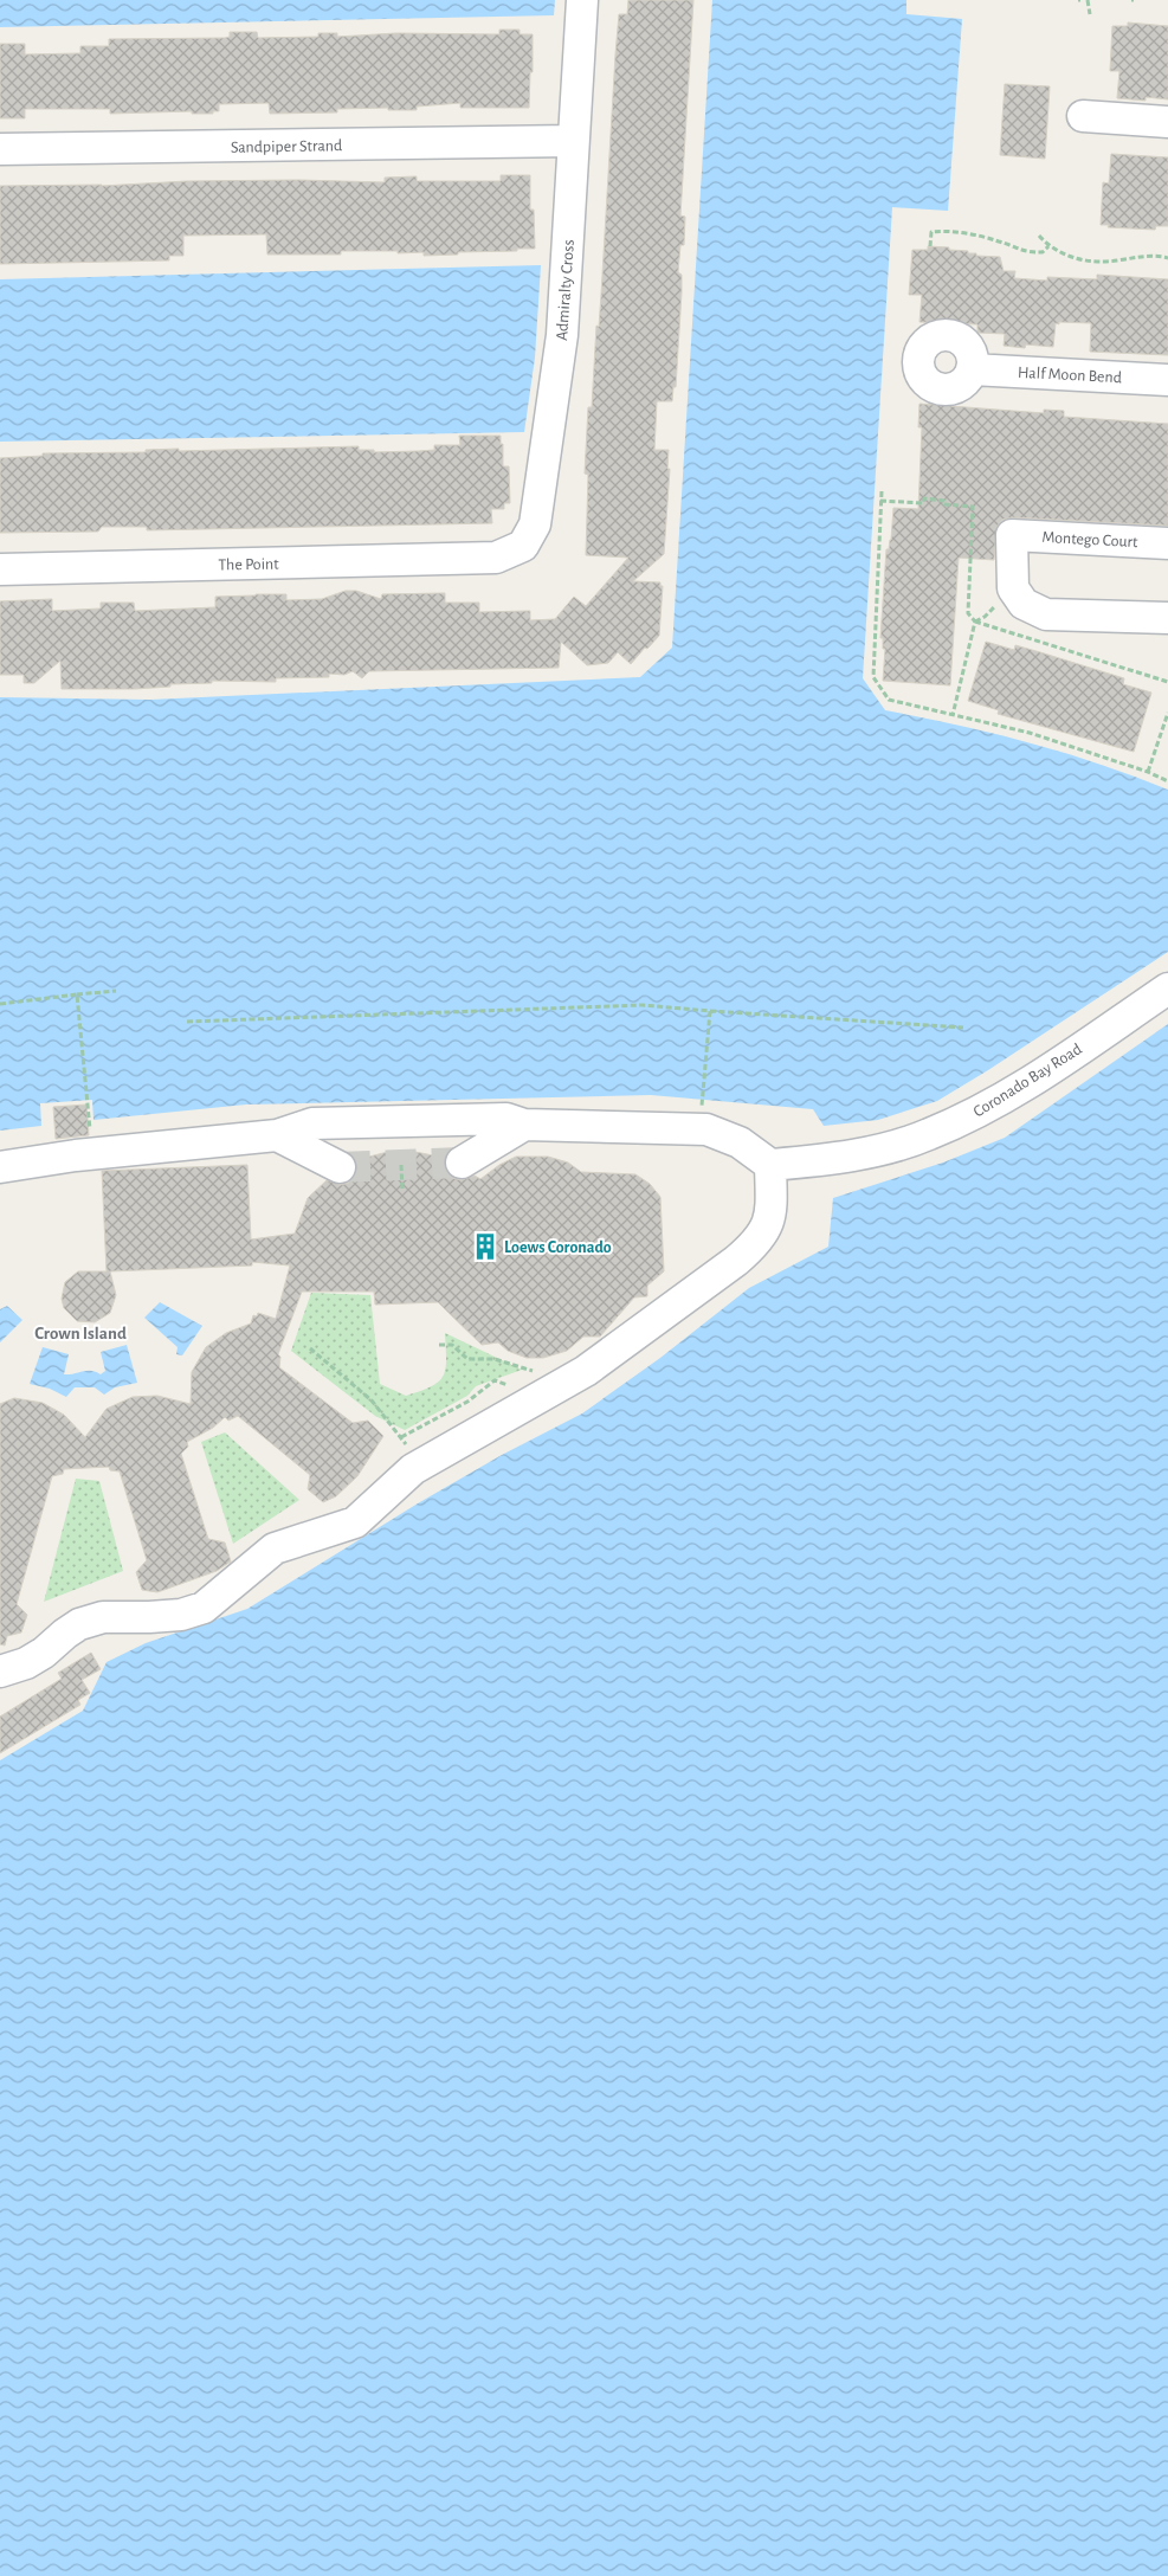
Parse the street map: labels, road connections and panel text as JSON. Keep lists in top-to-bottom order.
{
  "streets": {
    "street": [
      "Sandpiper Strand",
      "Admiralty Cross",
      "Half Moon Bend",
      "Montego Court",
      "The Point",
      "Coronado Bay Road"
    ]
  },
  "crossings": [
    ["Sandpiper Strand", "Admiralty Cross"],
    ["Admiralty Cross", "The Point"]
  ],
  "districts": ["Crown Island"],
  "places": {
    "building": ["Loews Coronado"]
  }
}
